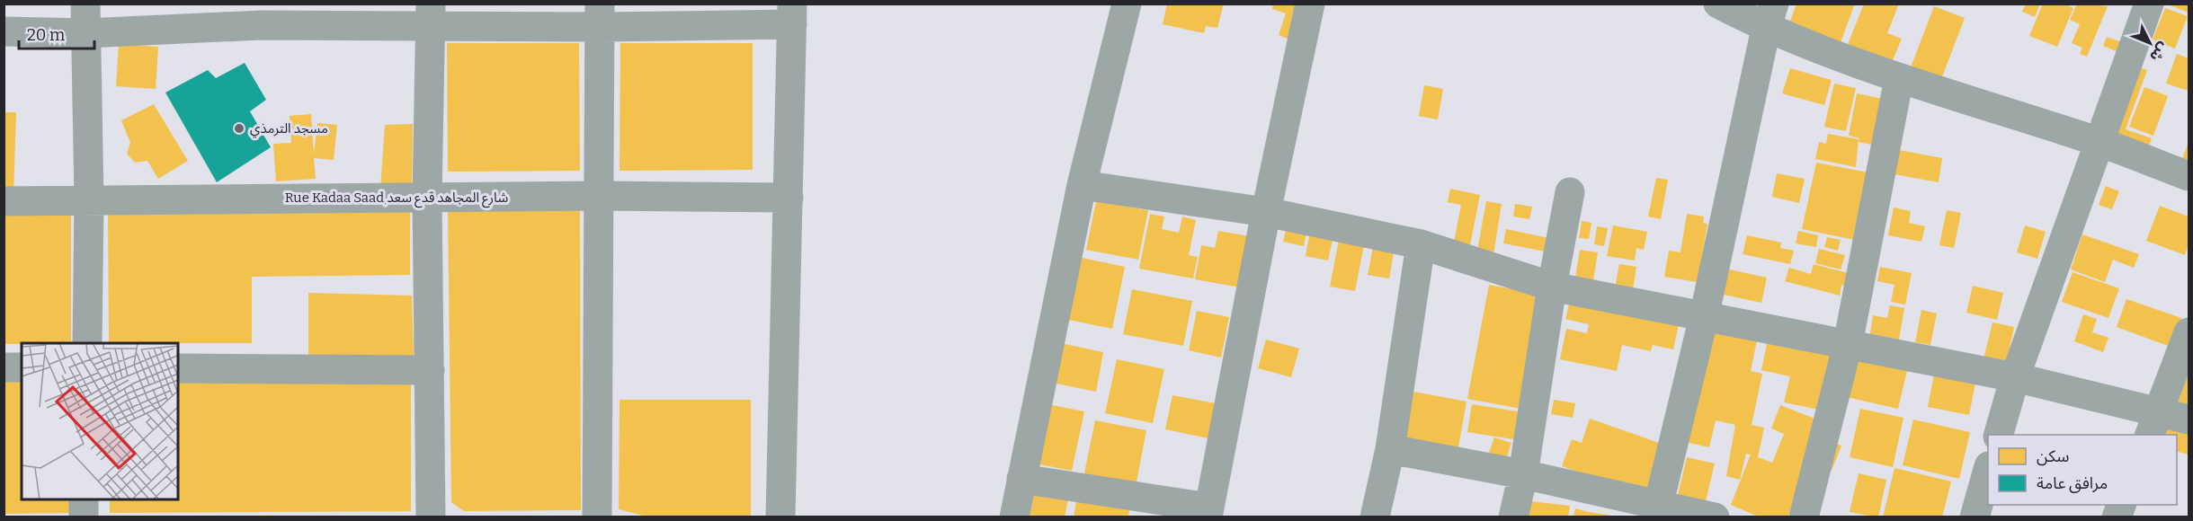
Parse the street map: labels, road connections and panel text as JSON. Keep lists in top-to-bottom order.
{
  "streets": {
    "street": ["Rue Kadaa Saad,شارع المجاهد قدع سعد"]
  },
  "places": ["مسجد الترمذي"],
  "legend": ["سكن", "مرافق عامة"],
  "scale_bar": "20 m",
  "north": "bottom right"
}
